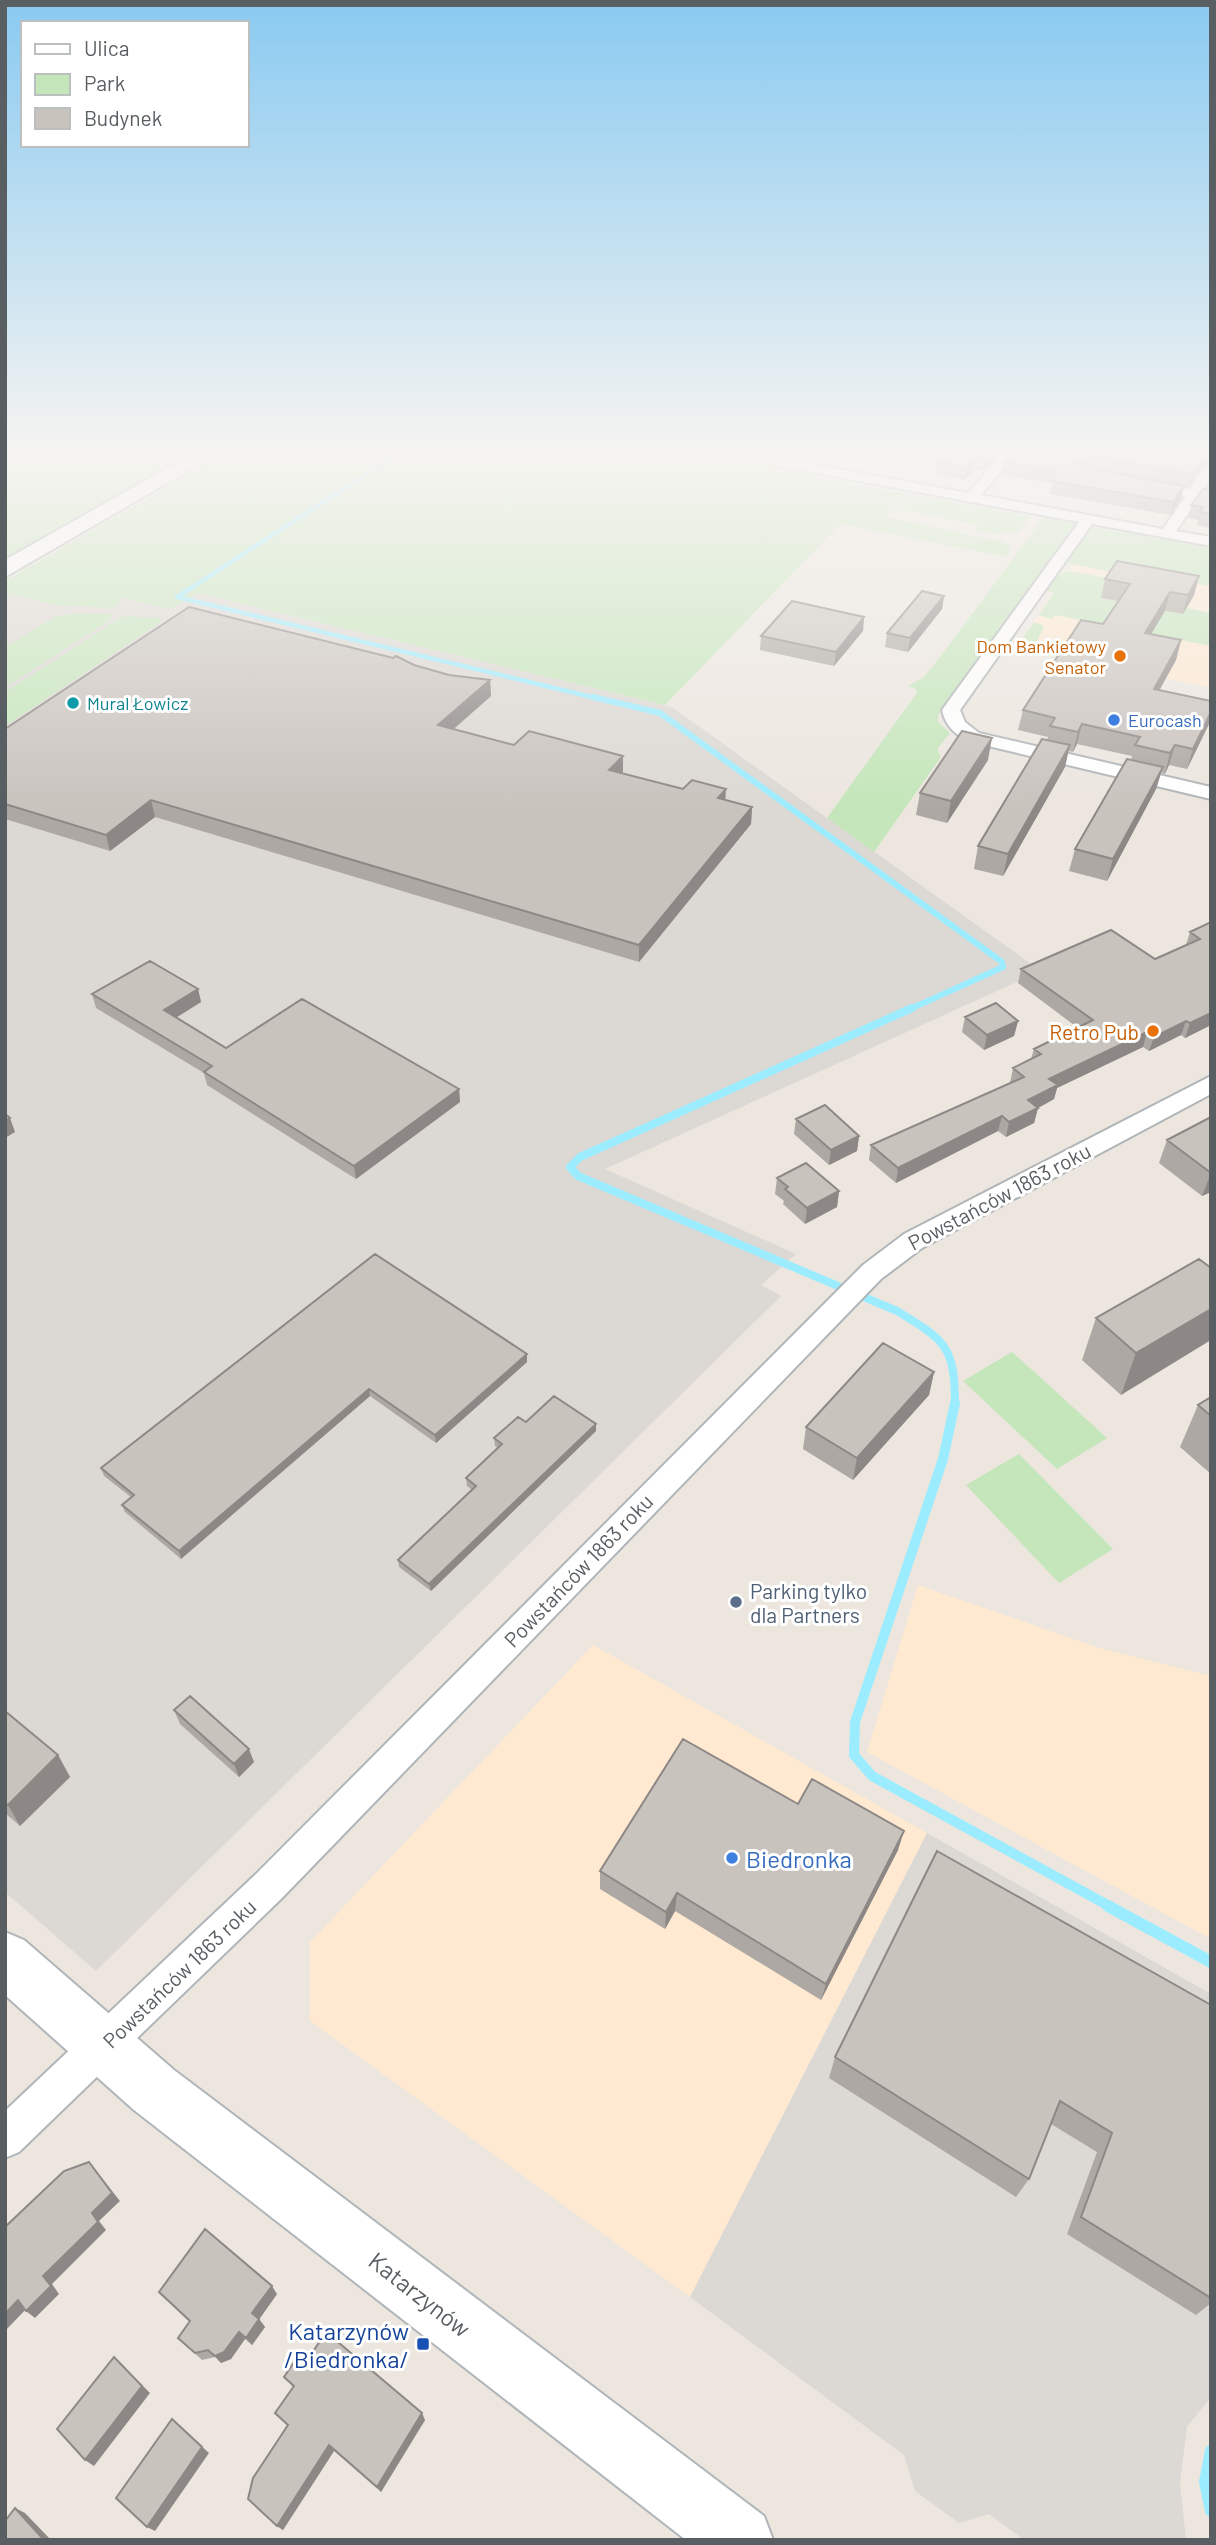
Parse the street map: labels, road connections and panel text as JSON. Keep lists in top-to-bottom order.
{
  "streets": {
    "street": ["Powstańców 1863 roku", "Katarzynów"]
  },
  "crossings": [
    ["Powstańców 1863 roku", "Katarzynów"]
  ],
  "places": {
    "other": [
      "Dom Bankietowy Senator",
      "Mural Łowicz",
      "Eurocash",
      "Retro Pub",
      "Parking tylko dla Partners",
      "Biedronka"
    ],
    "transit": ["Katarzynów /Biedronka/"]
  },
  "legend": ["Ulica", "Park", "Budynek"]
}
